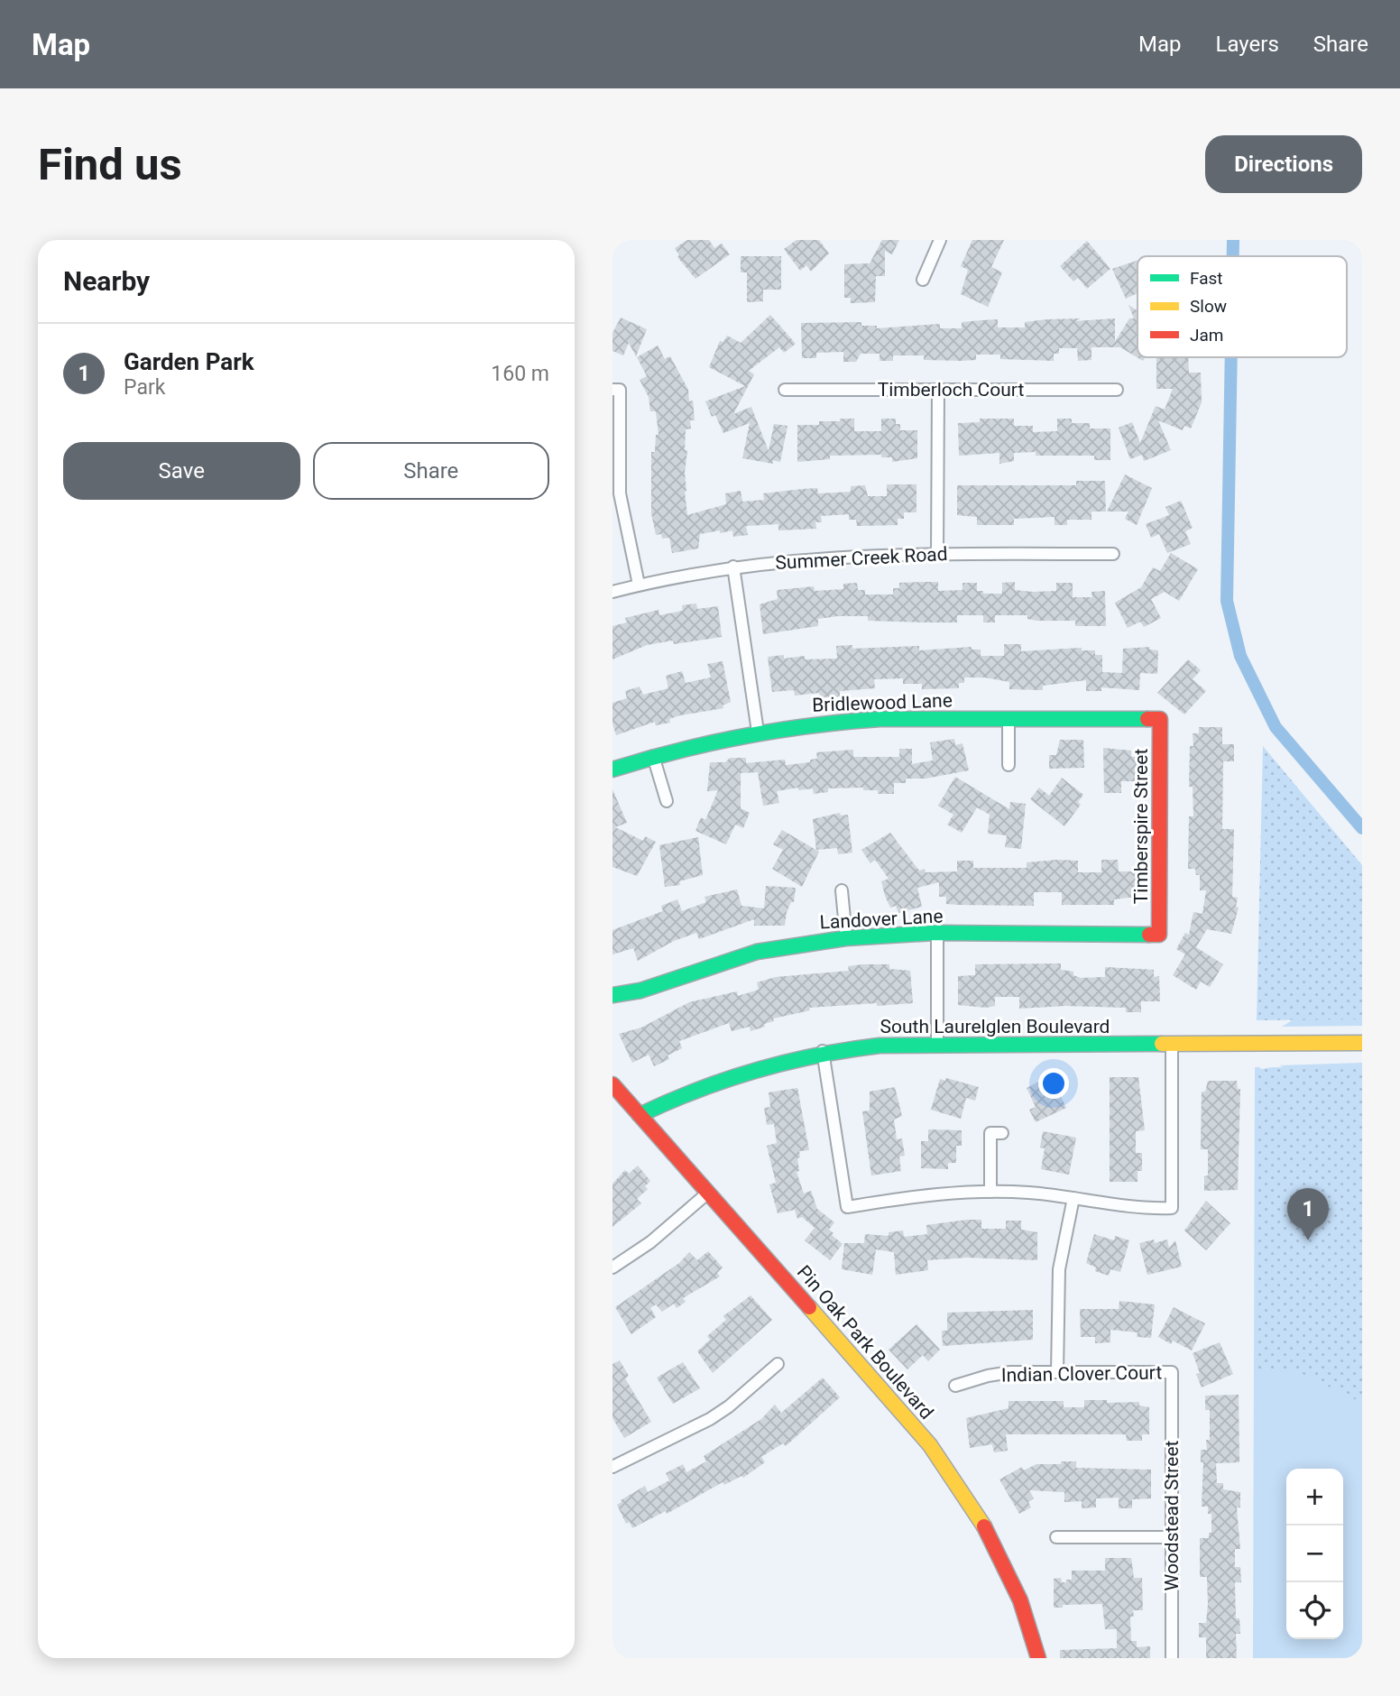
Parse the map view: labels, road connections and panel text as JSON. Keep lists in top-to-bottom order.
{
  "streets": {
    "street": [
      "Timberloch Court",
      "Summer Creek Road",
      "Bridlewood Lane",
      "Timberspire Street",
      "Landover Lane",
      "South Laurelglen Boulevard",
      "Pin Oak Park Boulevard",
      "Indian Clover Court",
      "Woodstead Street"
    ]
  },
  "crossings": [
    ["Bridlewood Lane", "Timberspire Street"],
    ["Timberspire Street", "Landover Lane"],
    ["South Laurelglen Boulevard", "Pin Oak Park Boulevard"],
    ["Indian Clover Court", "Woodstead Street"]
  ],
  "legend": ["Fast", "Slow", "Jam"],
  "page": {
    "header": "Map",
    "nav": ["Map", "Layers", "Share"],
    "buttons": [
      "Directions",
      ["Save", "Share"]
    ],
    "title": "Find us",
    "heading": "Nearby",
    "list": [
      {
        "mark": "1",
        "name": "Garden Park",
        "note": "Park",
        "value": "160 m"
      }
    ],
    "pins": "1",
    "map_buttons": ["+", "−"]
  }
}
